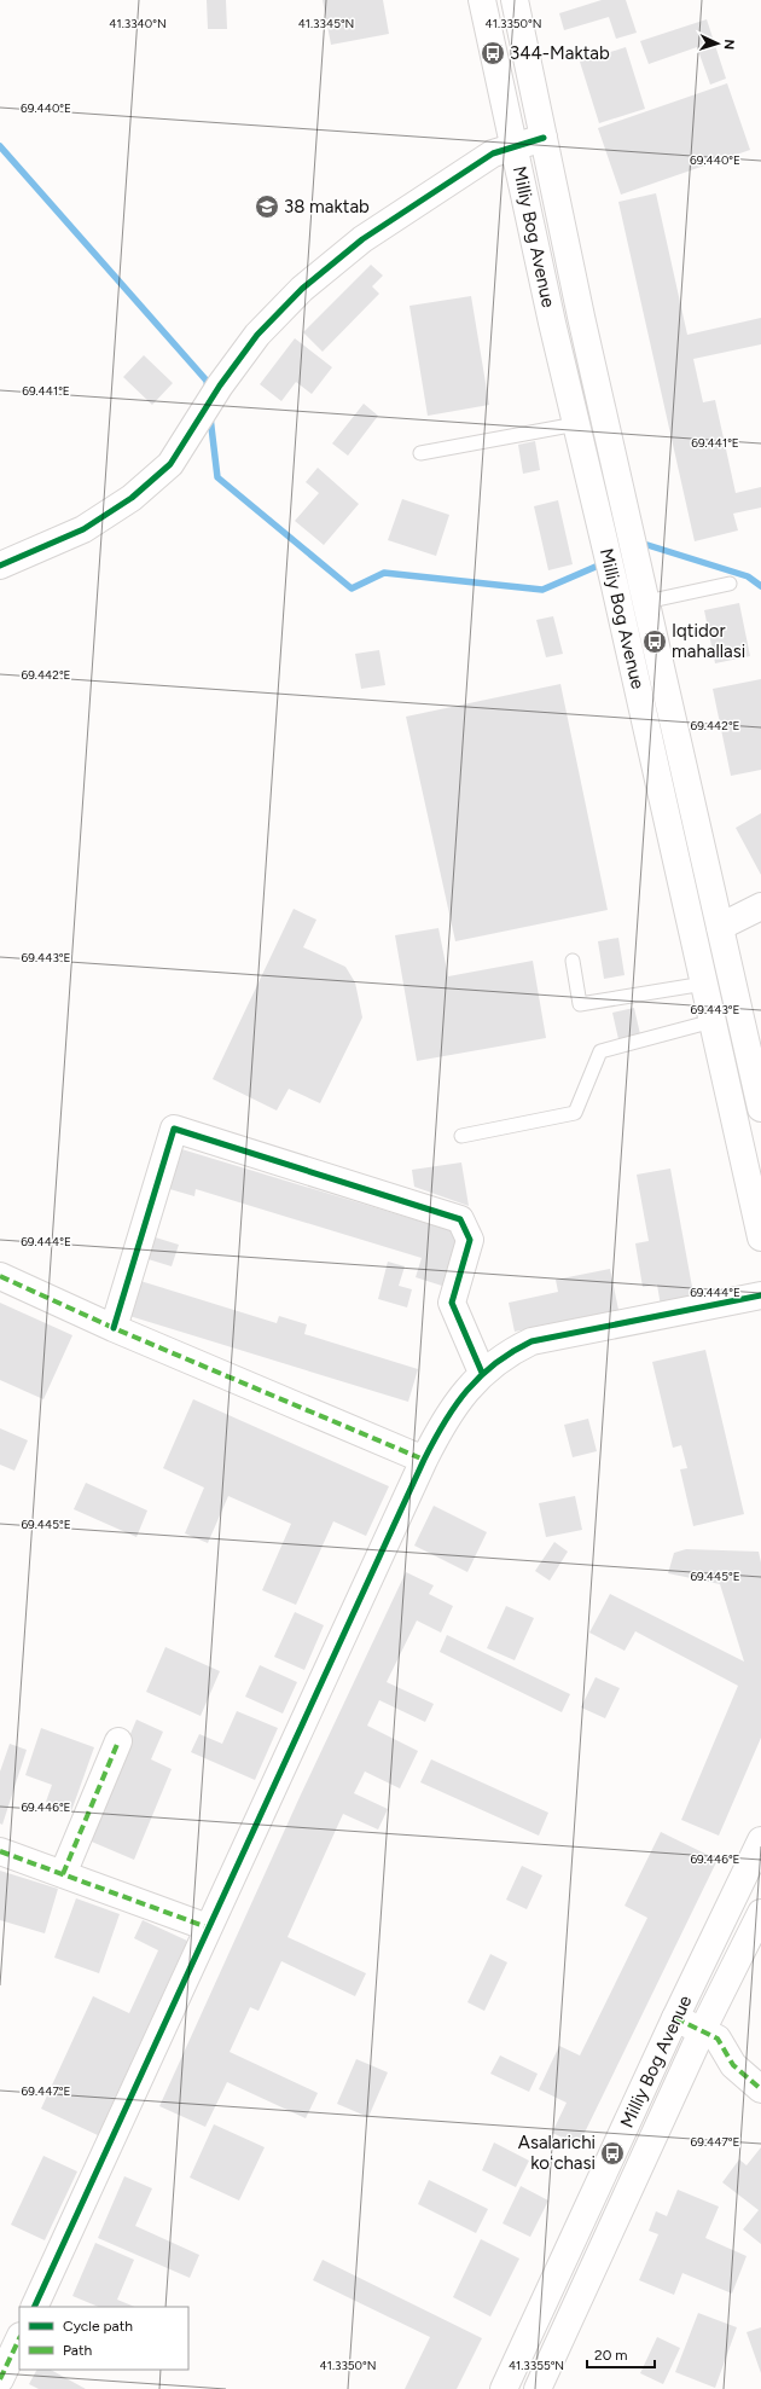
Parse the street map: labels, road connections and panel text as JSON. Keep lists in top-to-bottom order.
{
  "streets": {
    "street": ["Milliy Bog Avenue"]
  },
  "places": {
    "bus stop": ["344-Maktab", "Iqtidor mahallasi", "Asalarichi koʻchasi"],
    "school or university": ["38 maktab"]
  },
  "legend": ["Cycle path", "Path"],
  "scale_bar": "20 m",
  "north": "right",
  "coordinates": [
    "41.3345°N",
    "41.3350°N",
    "41.3340°N",
    "69.440°E",
    "69.441°E",
    "69.442°E",
    "69.443°E",
    "69.444°E",
    "69.445°E",
    "69.446°E",
    "69.447°E",
    "41.3355°N"
  ]
}
